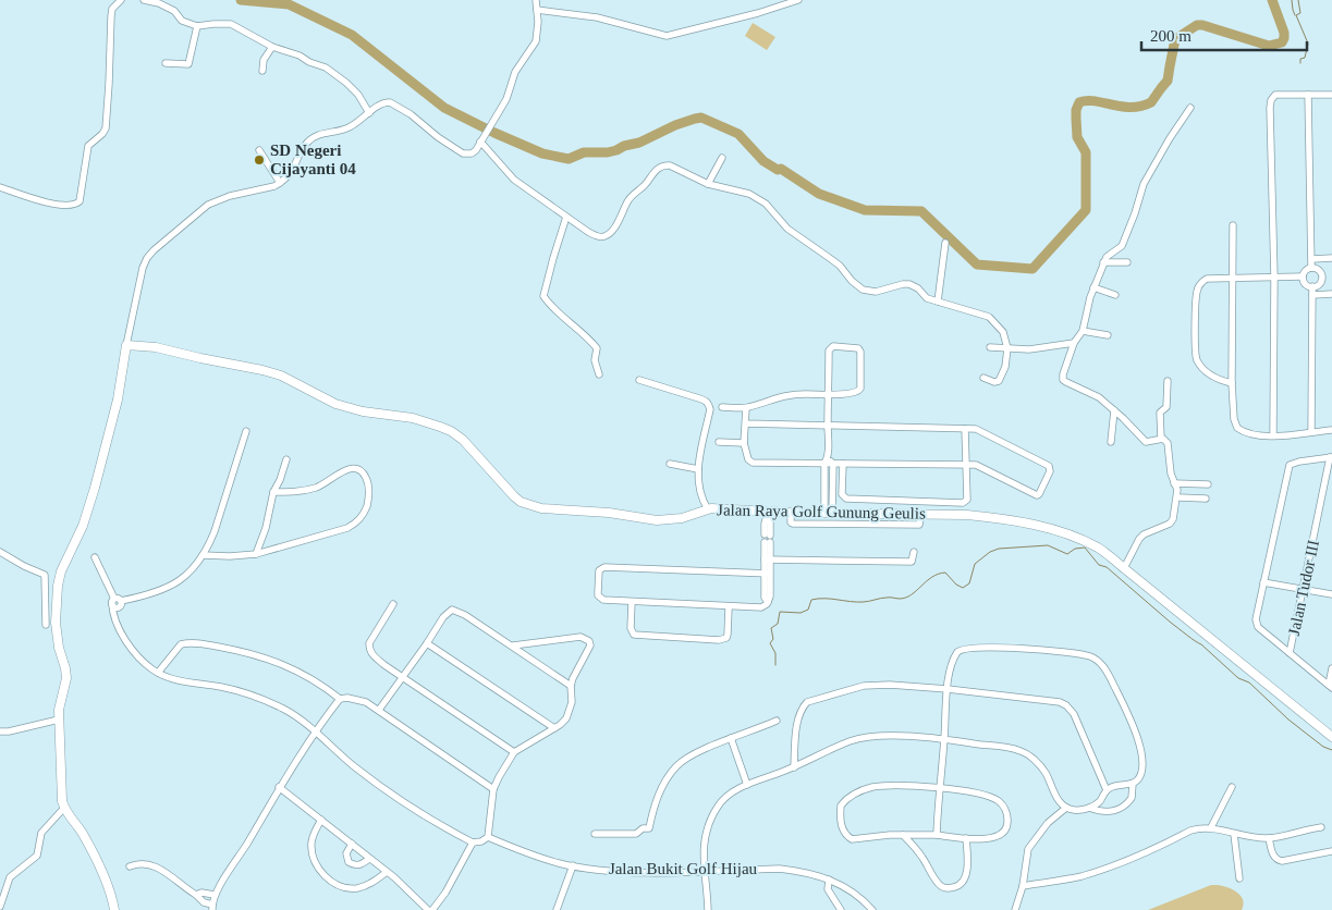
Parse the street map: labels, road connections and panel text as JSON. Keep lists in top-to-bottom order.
{
  "streets": {
    "main road": ["Jalan Raya Golf Gunung Geulis"],
    "street": ["Jalan Tudor III", "Jalan Bukit Golf Hijau"]
  },
  "places": ["SD Negeri Cijayanti 04"],
  "scale_bar": "200 m"
}
